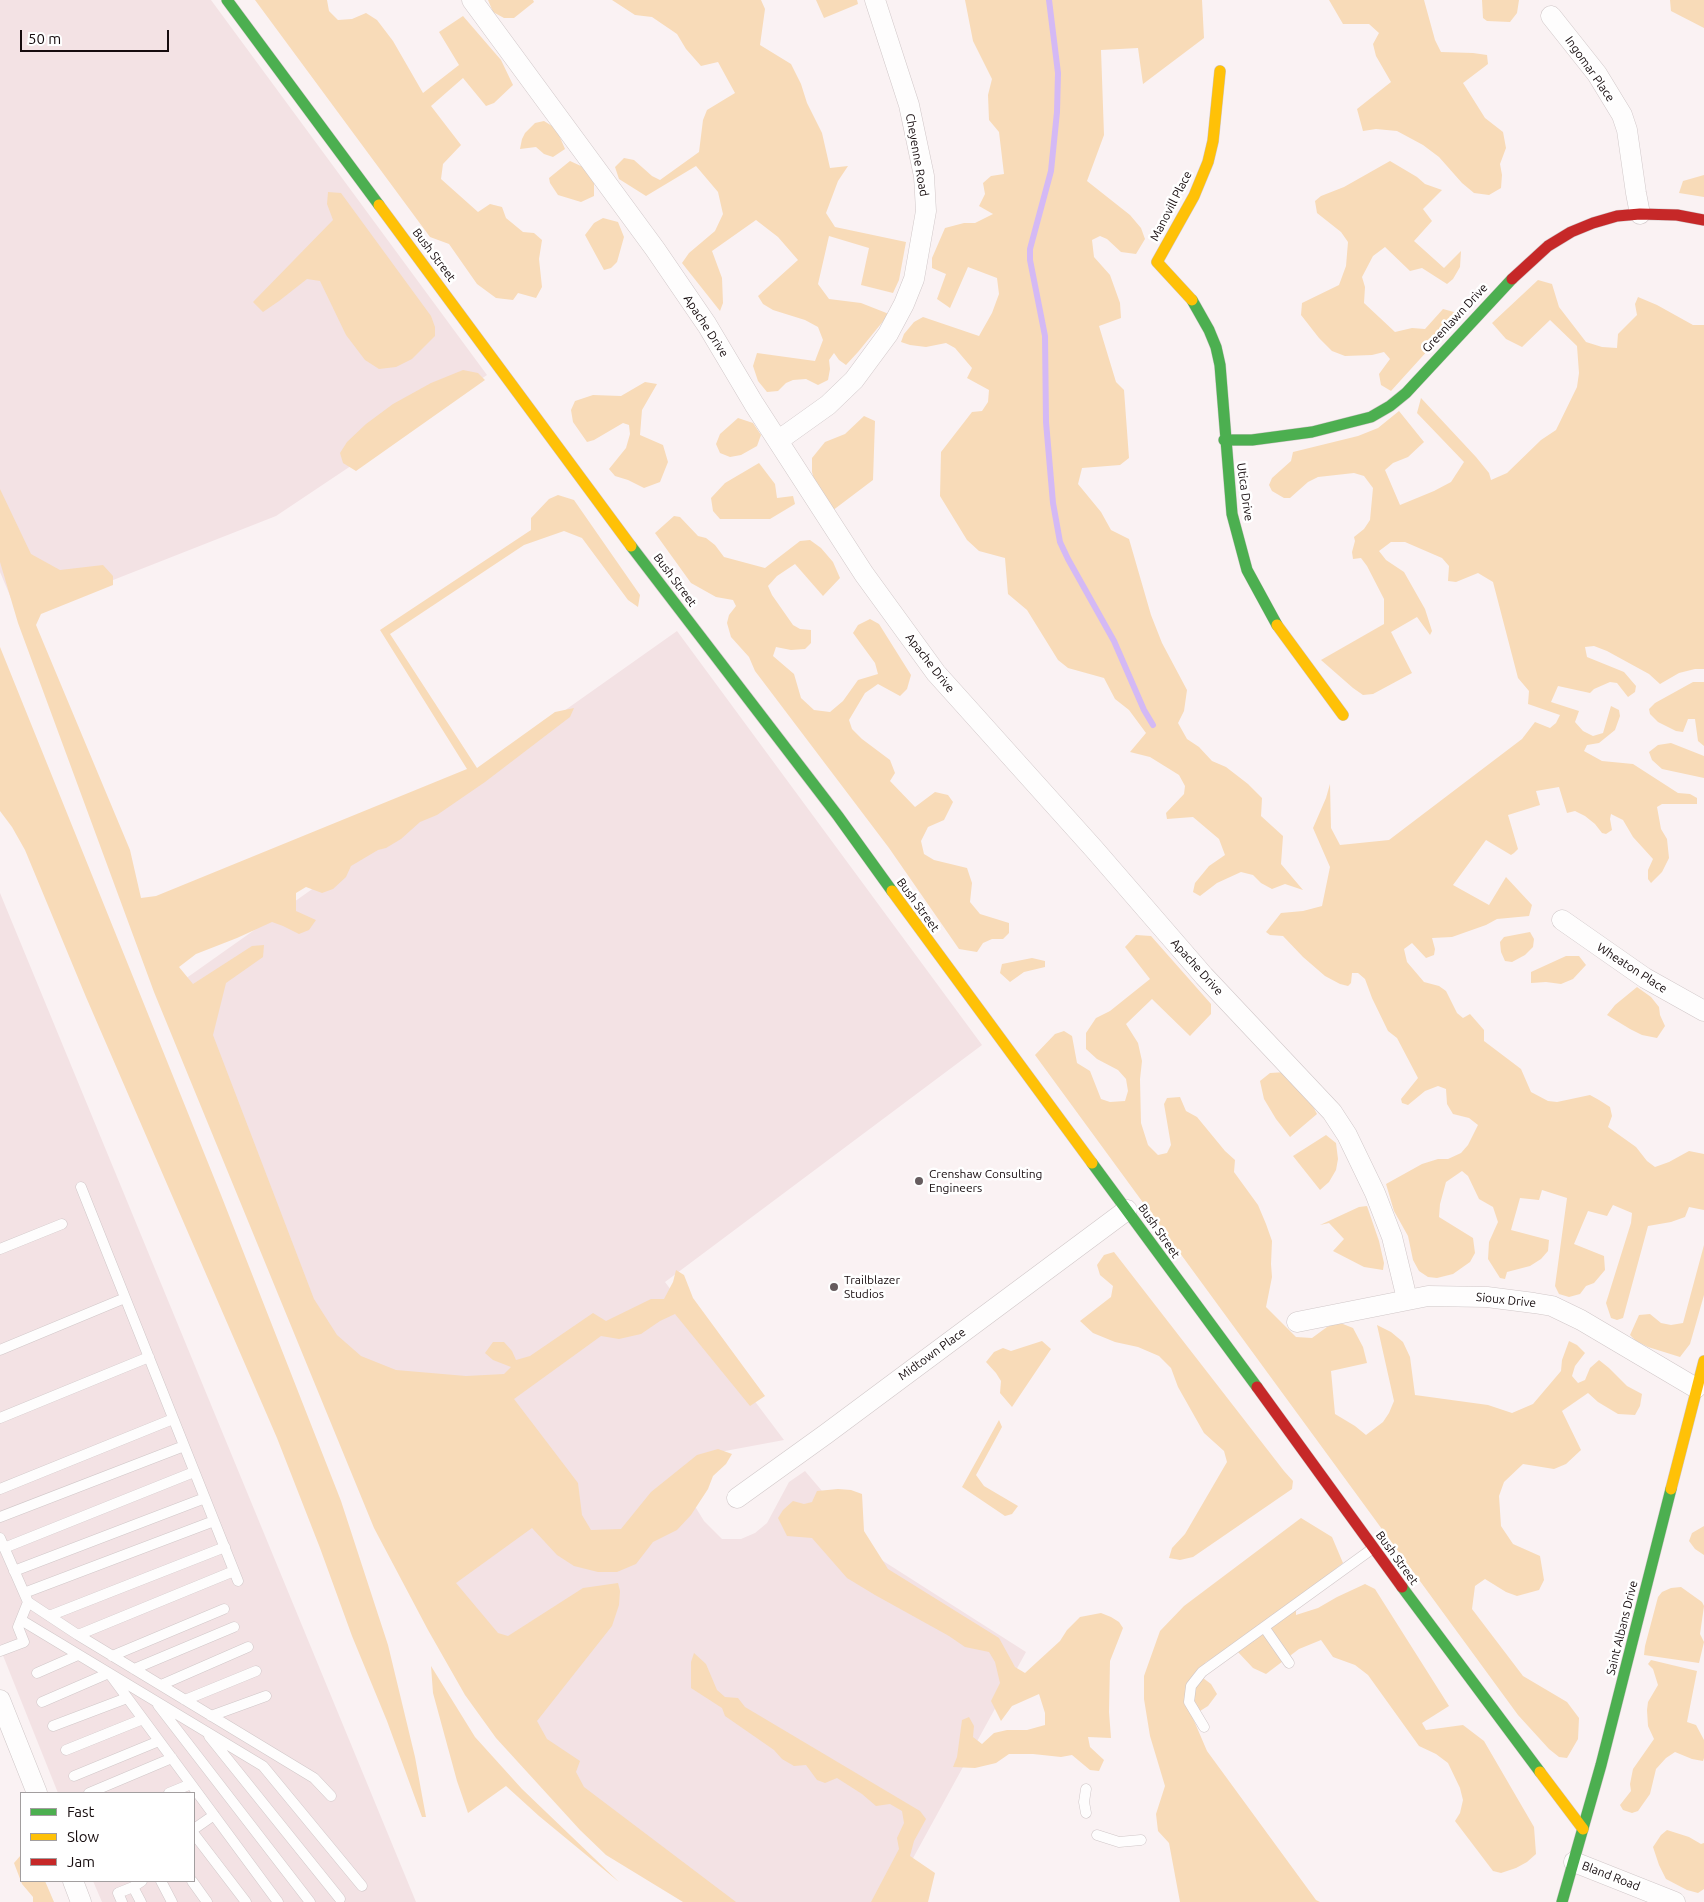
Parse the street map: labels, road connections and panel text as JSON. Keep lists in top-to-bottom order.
{
  "streets": {
    "street": [
      "Ingomar Place",
      "Cheyenne Road",
      "Manovill Place",
      "Bush Street",
      "Greenlawn Drive",
      "Apache Drive",
      "Utica Drive",
      "Wheaton Place",
      "Sioux Drive",
      "Midtown Place",
      "Saint Albans Drive",
      "Bland Road"
    ]
  },
  "crossings": [
    ["Ingomar Place", "Greenlawn Drive"],
    ["Cheyenne Road", "Apache Drive"],
    ["Manovill Place", "Utica Drive"],
    ["Bush Street", "Midtown Place"],
    ["Bush Street", "Saint Albans Drive"],
    ["Greenlawn Drive", "Utica Drive"],
    ["Apache Drive", "Sioux Drive"],
    ["Sioux Drive", "Saint Albans Drive"],
    ["Saint Albans Drive", "Bland Road"]
  ],
  "places": ["Crenshaw Consulting Engineers", "Trailblazer Studios"],
  "legend": ["Fast", "Slow", "Jam"],
  "scale_bar": "50 m"
}
